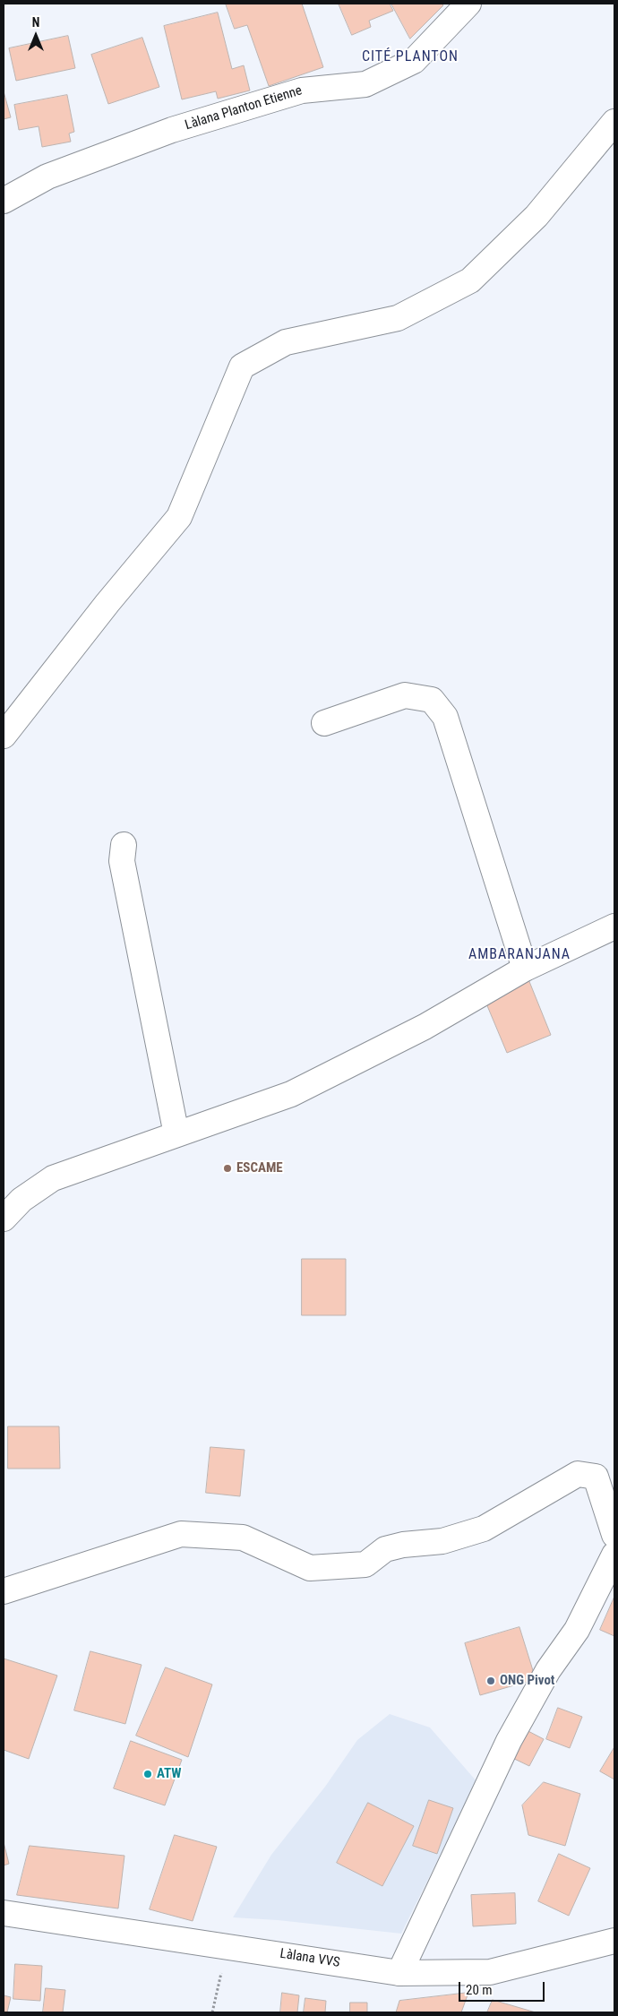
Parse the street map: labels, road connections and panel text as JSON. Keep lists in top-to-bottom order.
{
  "streets": {
    "street": ["Làlana Planton Etienne", "Làlana VVS"]
  },
  "districts": ["CITÉ PLANTON", "AMBARANJANA"],
  "places": ["ESCAME", "ONG Pivot", "ATW"],
  "scale_bar": "20 m",
  "north": "top"
}
